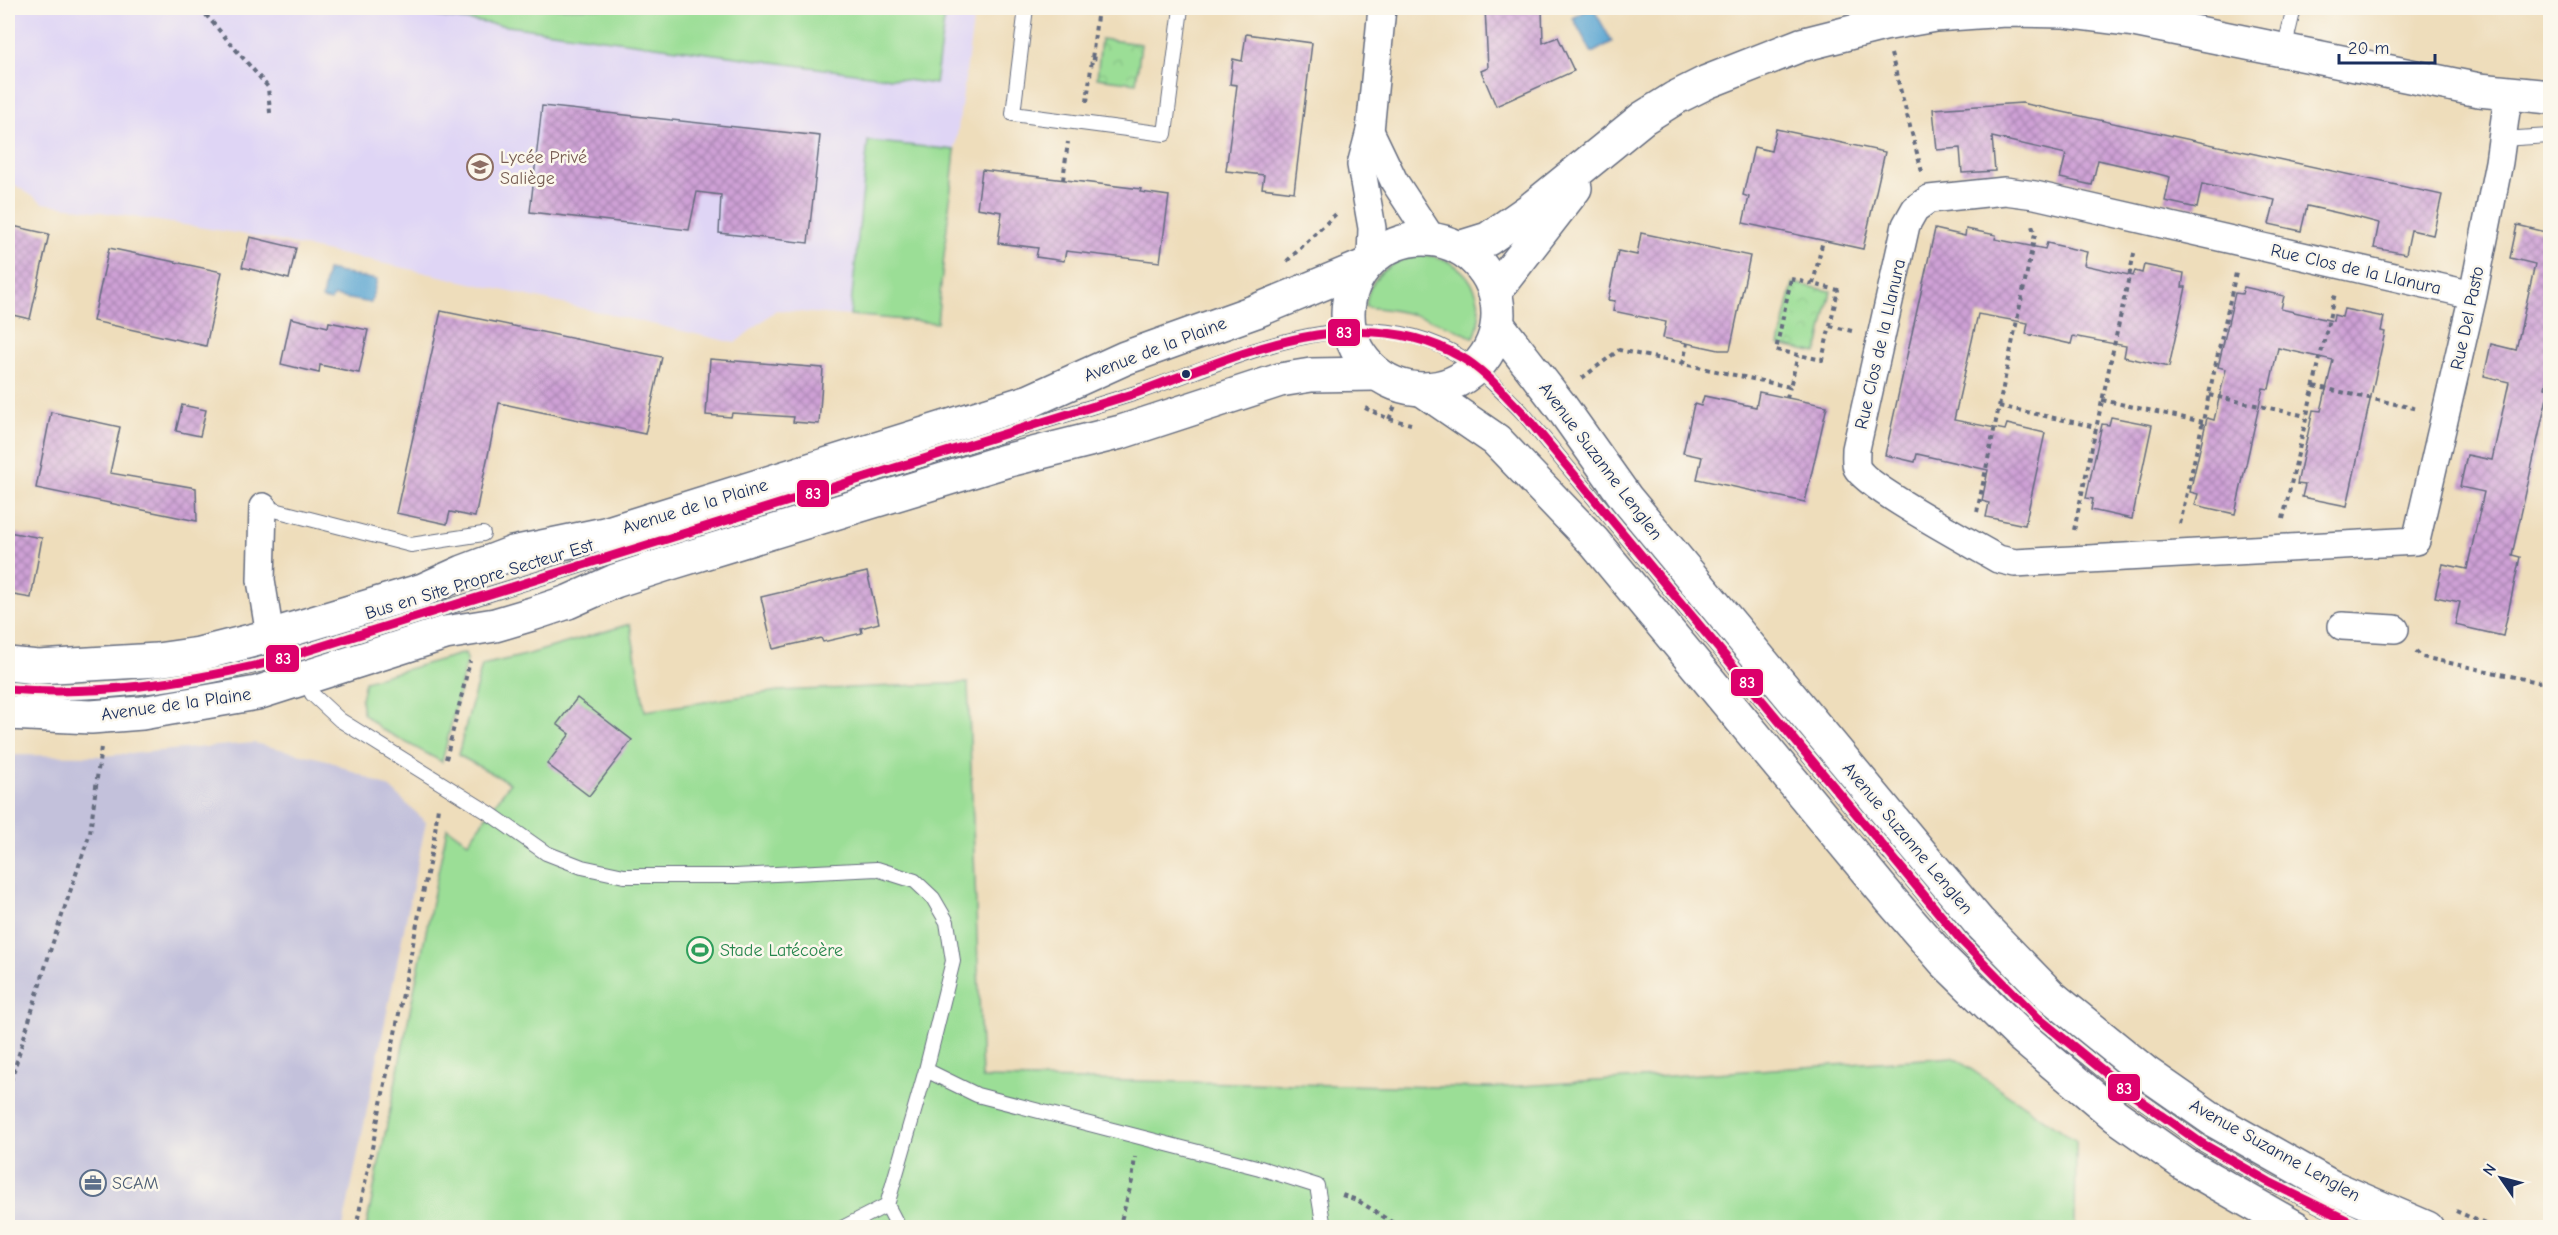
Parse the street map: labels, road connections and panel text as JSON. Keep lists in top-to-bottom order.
{
  "streets": {
    "street": [
      "Rue Clos de la Llanura",
      "Rue Del Pasto",
      "Avenue de la Plaine",
      "Avenue Suzanne Lenglen"
    ],
    "lane": ["Bus en Site Propre Secteur Est"]
  },
  "crossings": [
    ["Rue Clos de la Llanura", "Rue Del Pasto"]
  ],
  "places": {
    "school or university": ["Lycée Privé Saliège"],
    "sports": ["Stade Latécoère"],
    "office": ["SCAM"]
  },
  "lines": ["transit line 83"],
  "scale_bar": "20 m",
  "north": "top left"
}
